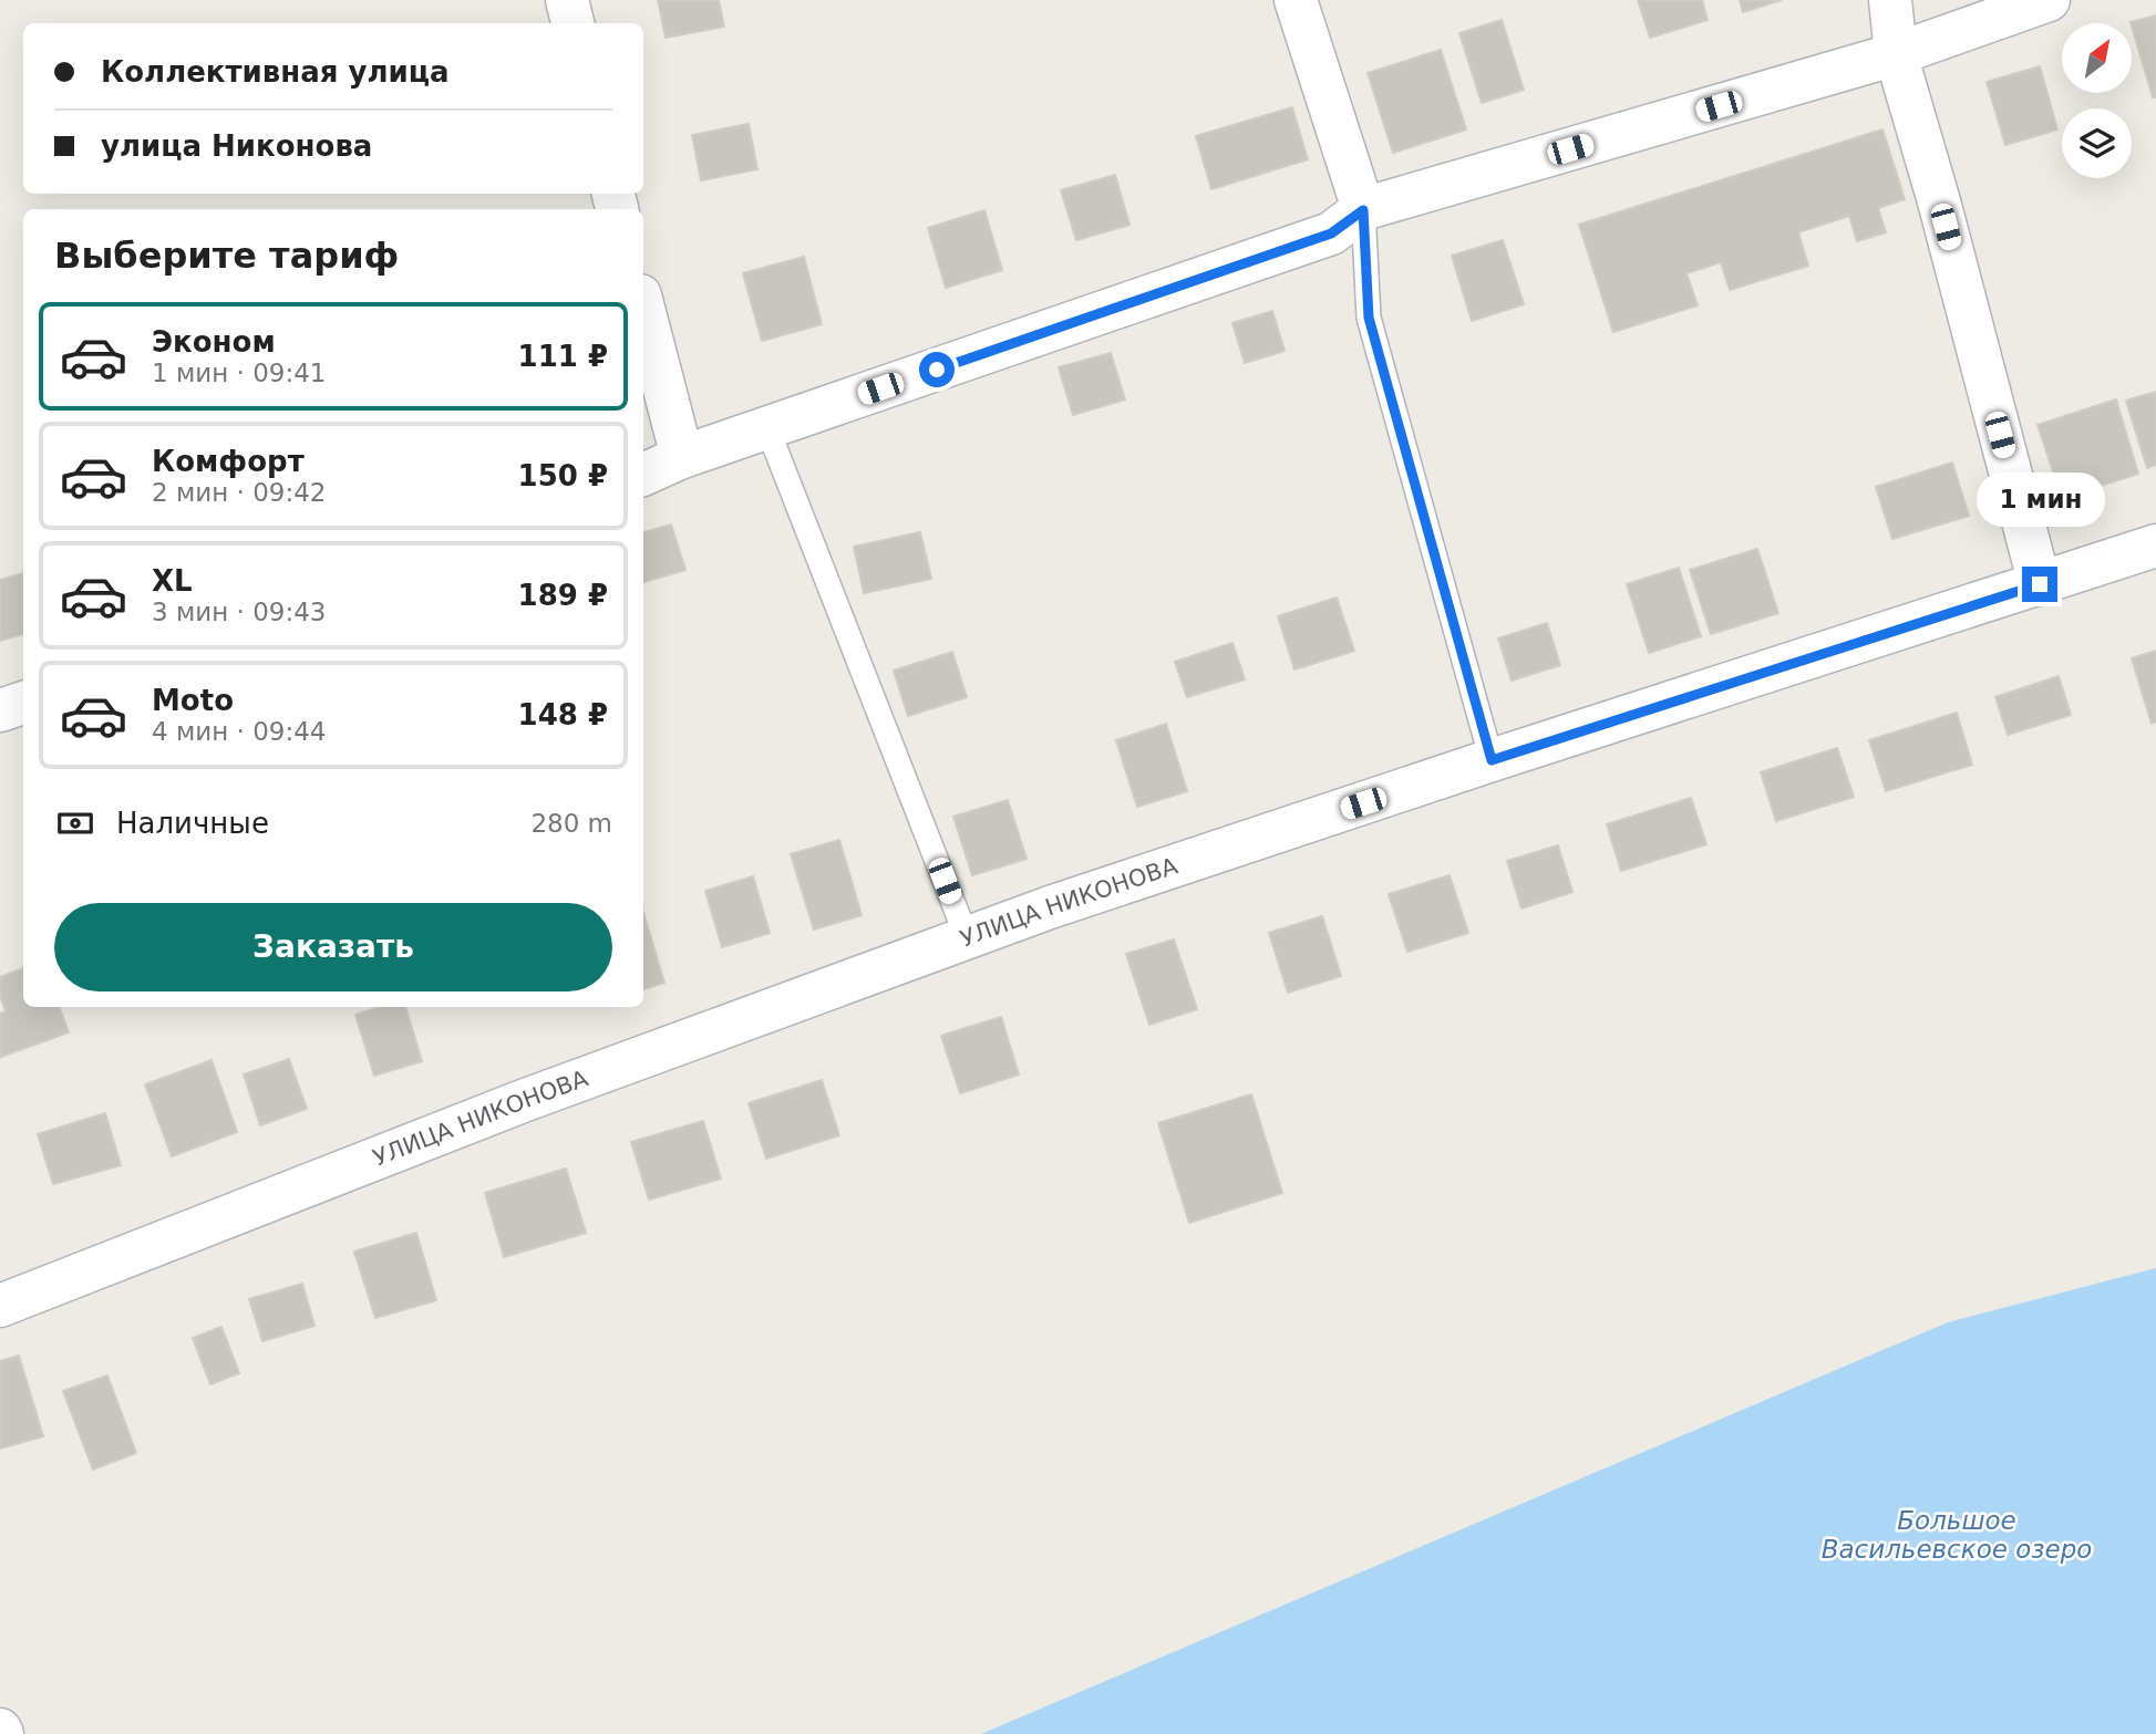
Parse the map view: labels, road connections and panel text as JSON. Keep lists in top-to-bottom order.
{
  "streets": {
    "street": ["УЛИЦА НИКОНОВА"]
  },
  "water": ["Большое Васильевское озеро"],
  "north": "top right",
  "page": {
    "banner": ["Коллективная улица", "улица Никонова"],
    "heading": "Выберите тариф",
    "list": [
      {
        "name": "Эконом",
        "note": "1 мин · 09:41",
        "value": "111 ₽"
      },
      {
        "name": "Комфорт",
        "note": "2 мин · 09:42",
        "value": "150 ₽"
      },
      {
        "name": "XL",
        "note": "3 мин · 09:43",
        "value": "189 ₽"
      },
      {
        "name": "Moto",
        "note": "4 мин · 09:44",
        "value": "148 ₽"
      }
    ],
    "bubble": "1 мин",
    "pay": ["Наличные", "280 m"],
    "buttons": "Заказать"
  }
}
